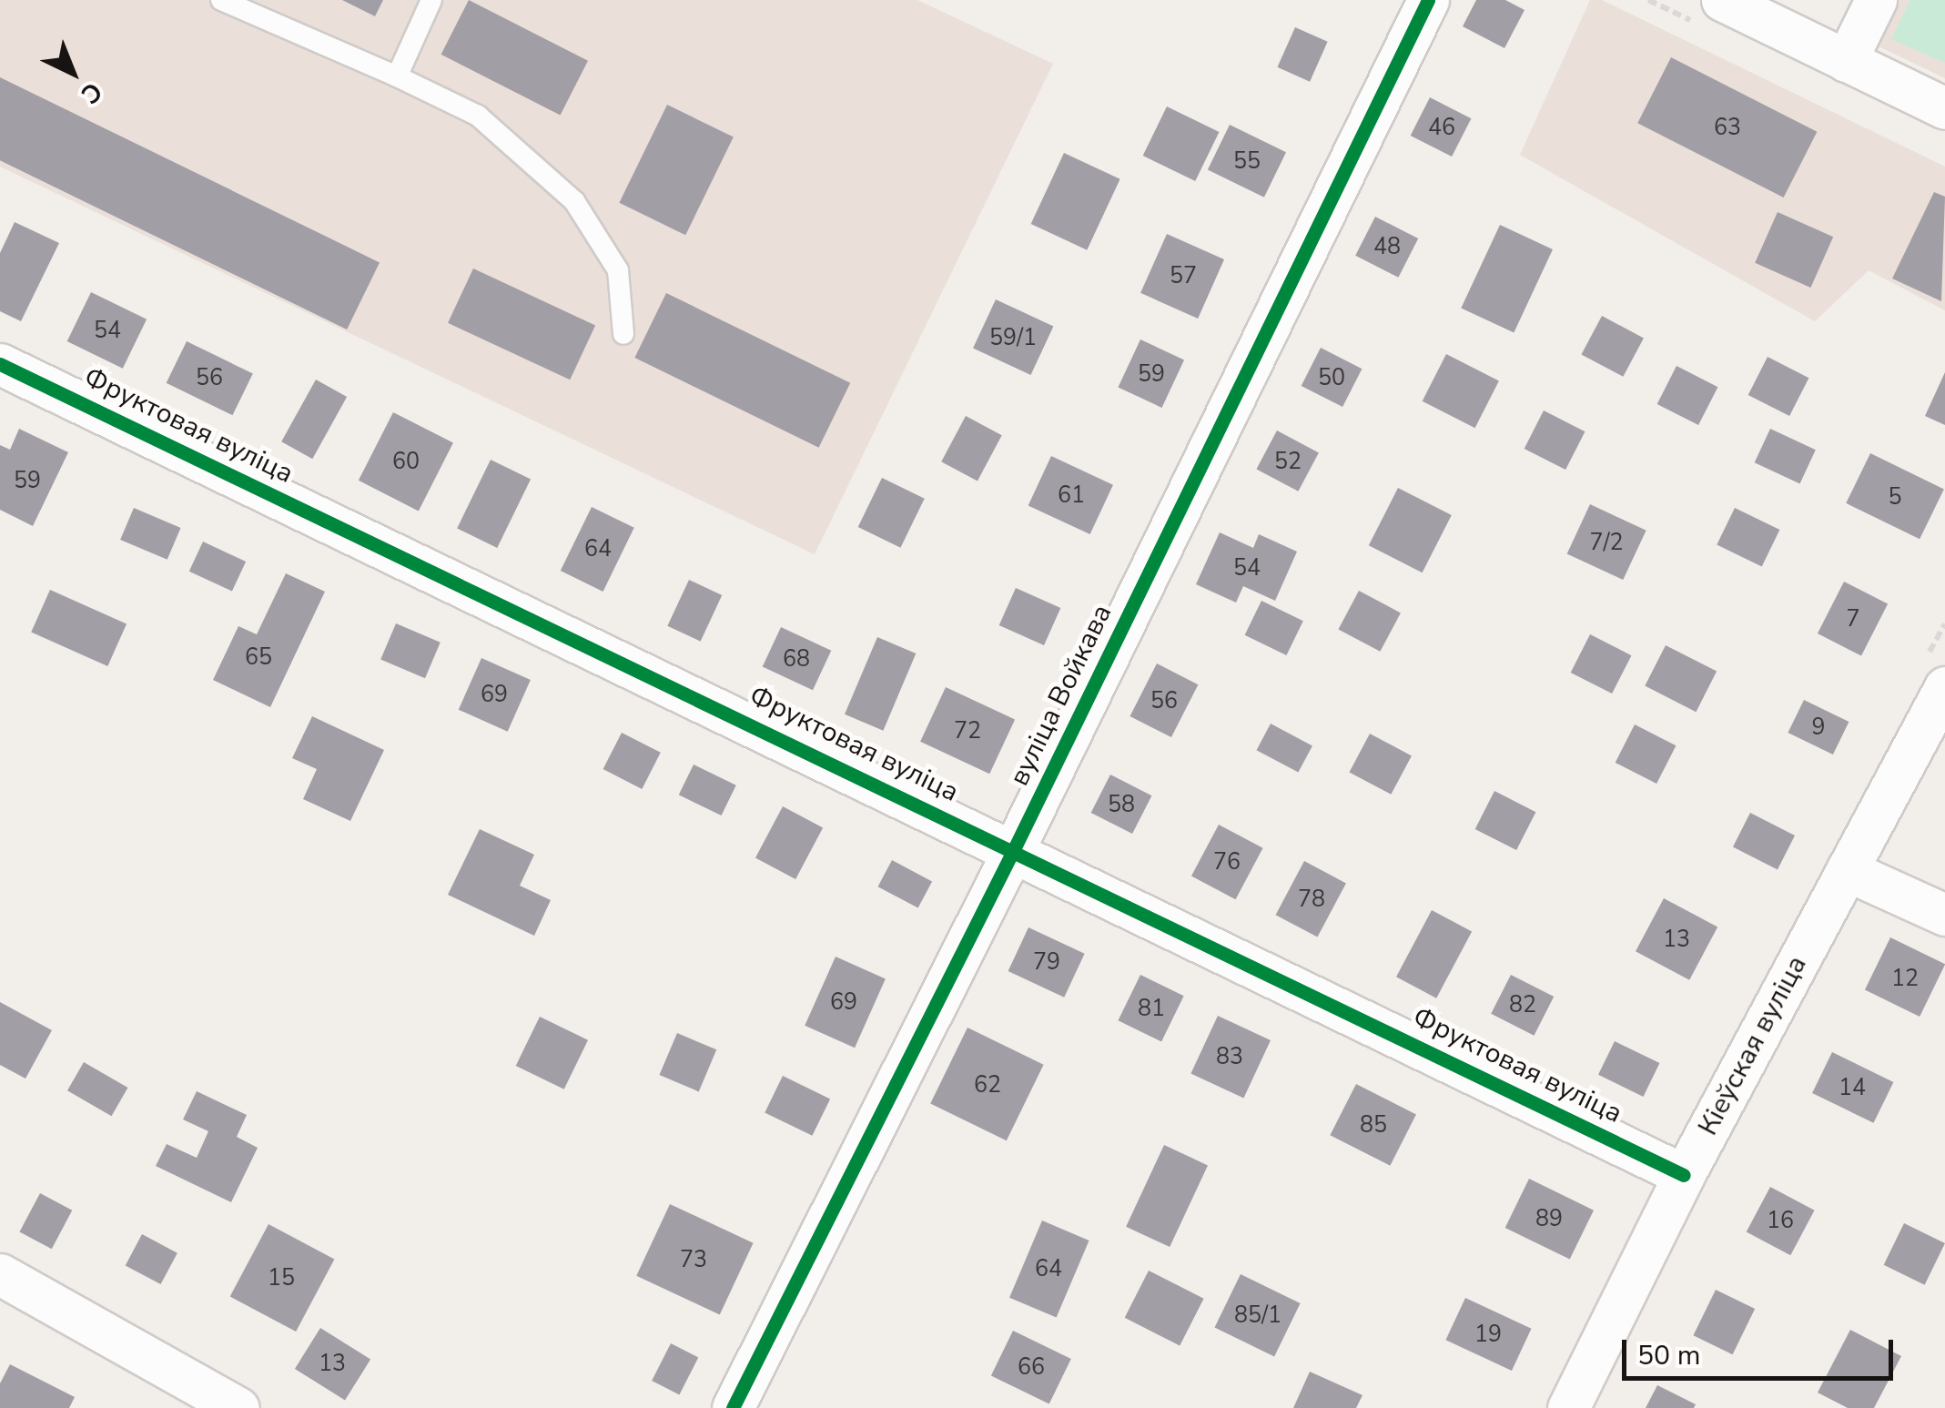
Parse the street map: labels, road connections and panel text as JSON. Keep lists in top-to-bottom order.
{
  "streets": {
    "street": ["Фруктовая вуліца", "вуліца Войкава", "Кіеўская вуліца"]
  },
  "crossings": [
    ["Фруктовая вуліца", "вуліца Войкава"],
    ["Фруктовая вуліца", "Кіеўская вуліца"]
  ],
  "house_numbers": [
    "46",
    "63",
    "55",
    "48",
    "57",
    "54",
    "59/1",
    "59",
    "56",
    "50",
    "60",
    "52",
    "59",
    "61",
    "5",
    "7/2",
    "64",
    "54",
    "7",
    "65",
    "68",
    "69",
    "56",
    "9",
    "72",
    "58",
    "76",
    "78",
    "13",
    "79",
    "12",
    "69",
    "82",
    "81",
    "83",
    "62",
    "14",
    "85",
    "89",
    "16",
    "73",
    "64",
    "15",
    "85/1",
    "19",
    "13",
    "66"
  ],
  "scale_bar": "50 m",
  "north": "bottom right"
}
